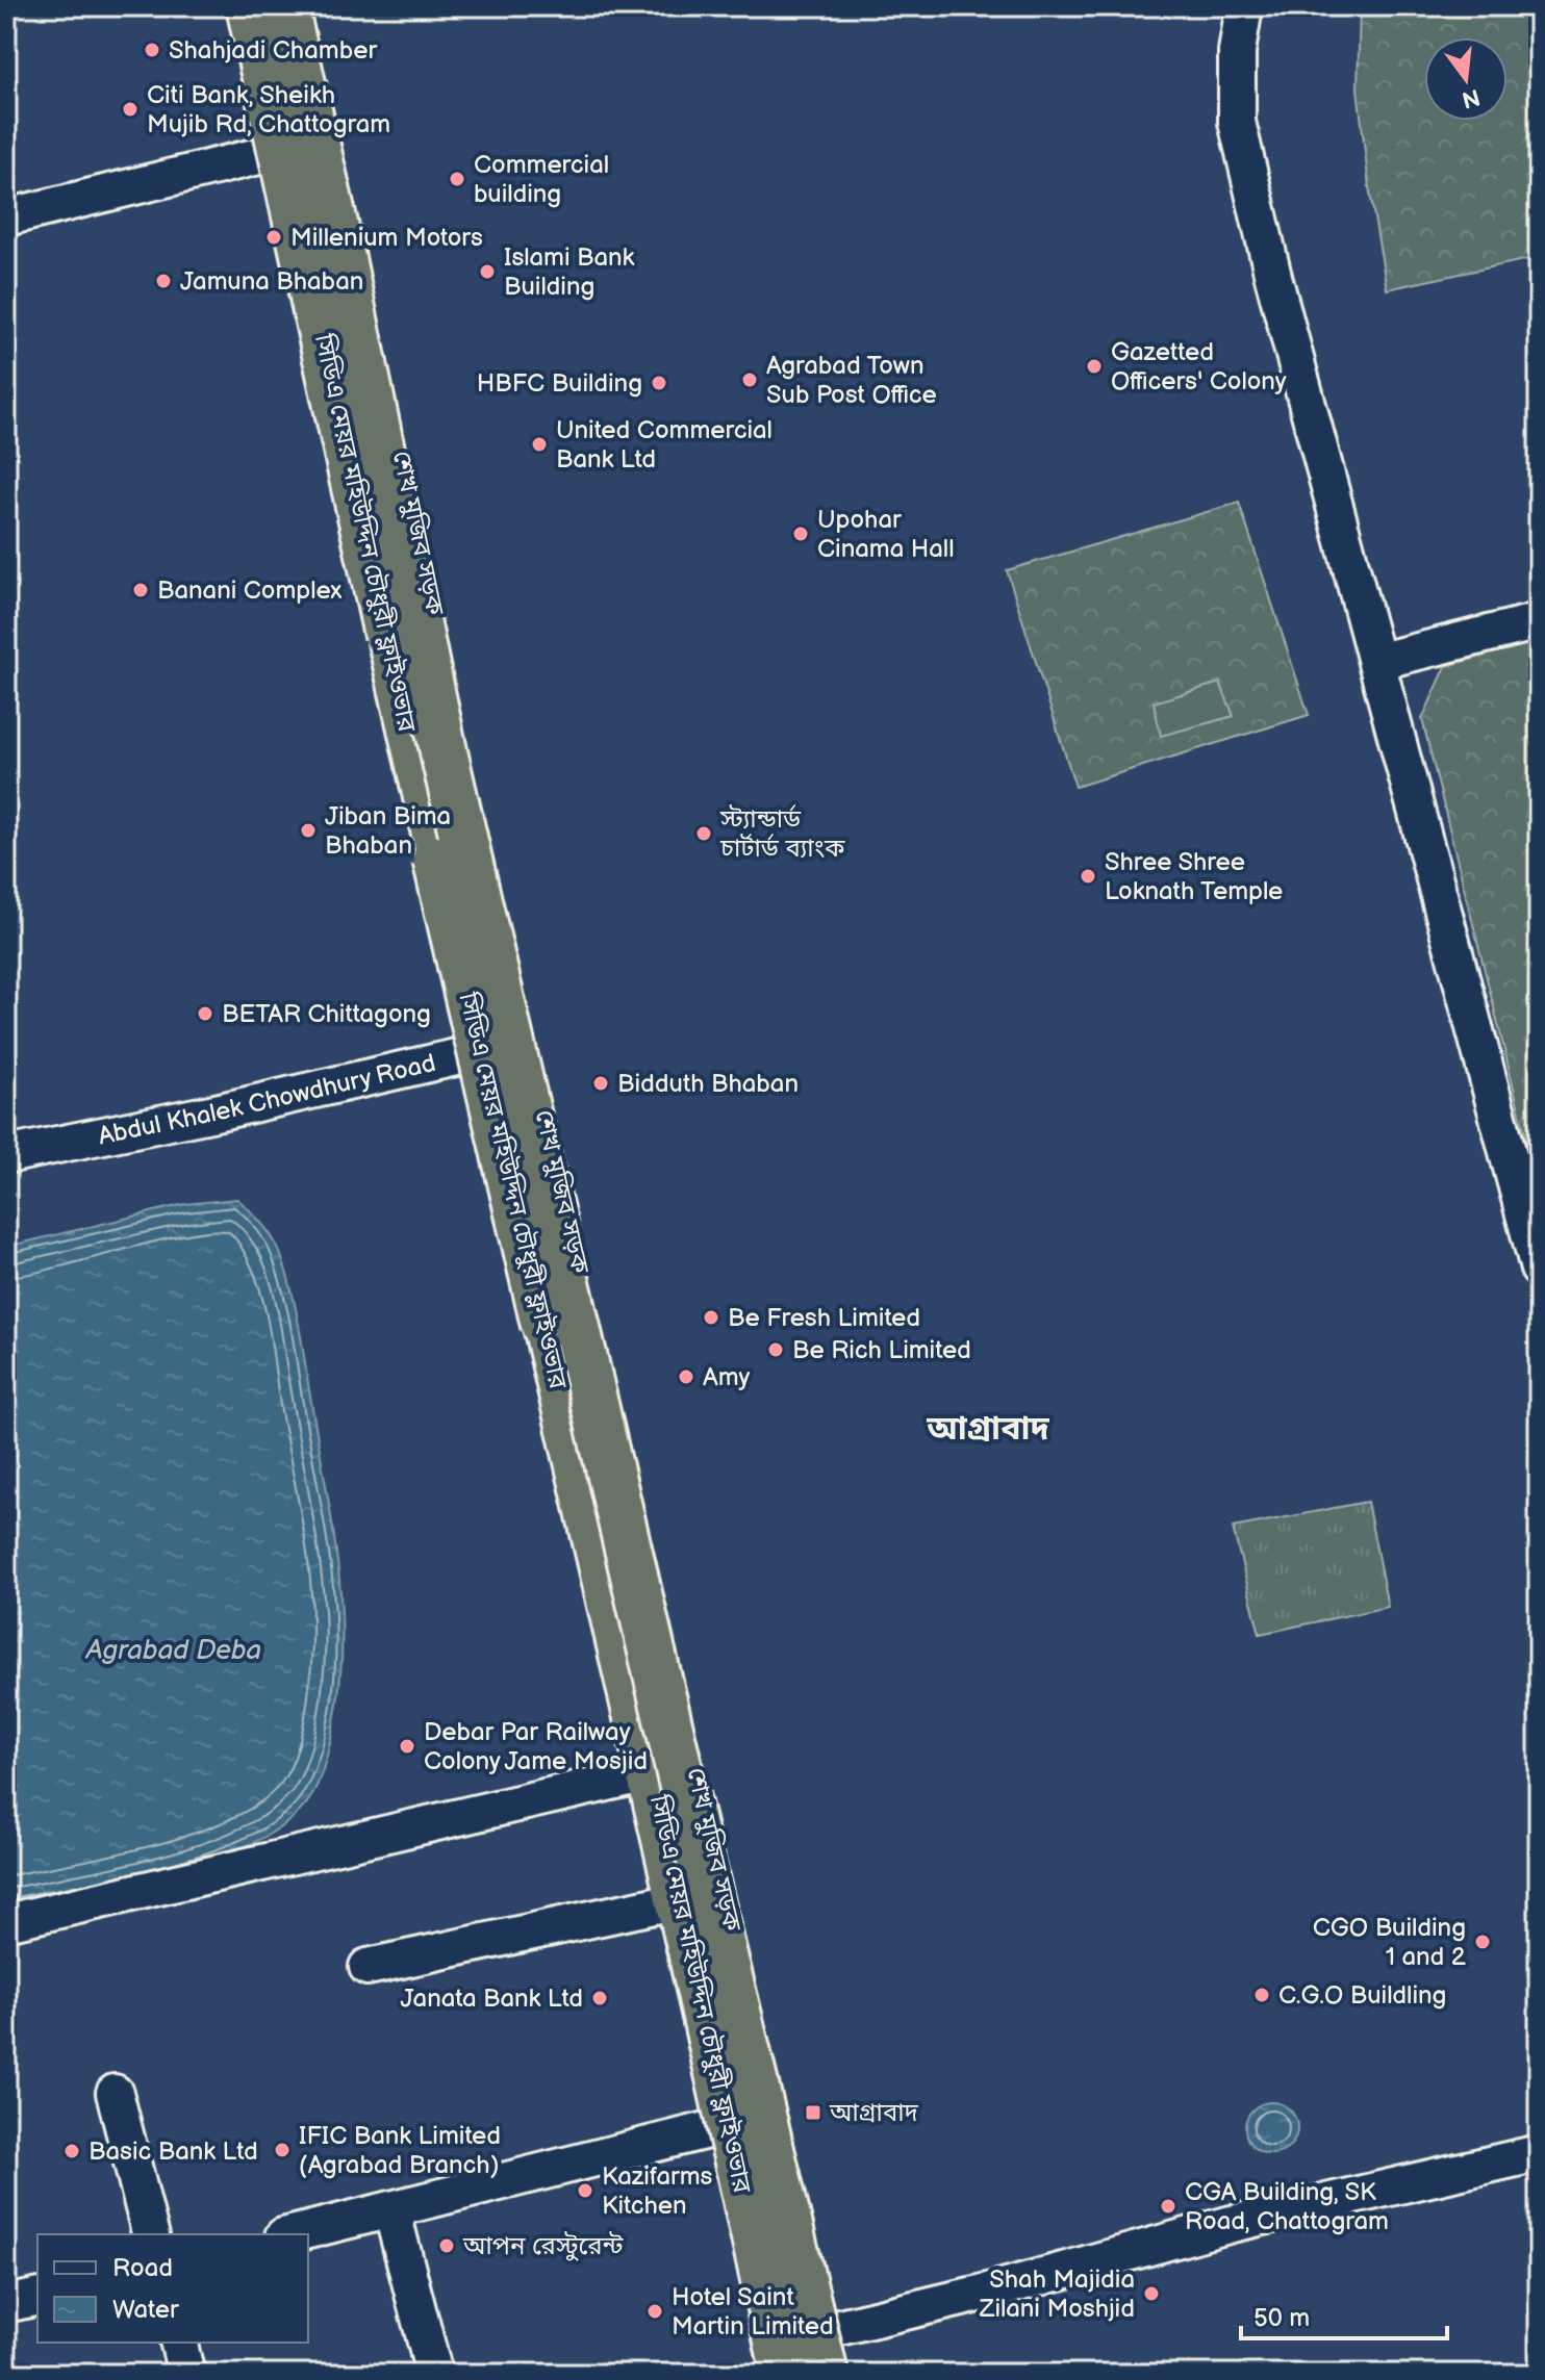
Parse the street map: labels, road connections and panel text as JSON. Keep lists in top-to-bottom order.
{
  "streets": {
    "highway": ["সিডিএ মেয়র মহিউদ্দিন চৌধুরী ফ্লাইওভার", "শেখ মুজিব সড়ক"],
    "street": ["Abdul Khalek Chowdhury Road"]
  },
  "crossings": [
    ["সিডিএ মেয়র মহিউদ্দিন চৌধুরী ফ্লাইওভার", "শেখ মুজিব সড়ক"],
    ["শেখ মুজিব সড়ক", "Abdul Khalek Chowdhury Road"]
  ],
  "districts": ["আগ্রাবাদ"],
  "water": ["Agrabad Deba"],
  "places": {
    "other": [
      "Shahjadi Chamber",
      "Citi Bank, Sheikh Mujib Rd, Chattogram",
      "Commercial building",
      "Millenium Motors",
      "Islami Bank Building",
      "Jamuna Bhaban",
      "Gazetted Officers' Colony",
      "Agrabad Town Sub Post Office",
      "HBFC Building",
      "United Commercial Bank Ltd",
      "Upohar Cinama Hall",
      "Banani Complex",
      "Jiban Bima Bhaban",
      "স্ট্যান্ডার্ড চার্টার্ড ব্যাংক",
      "Shree Shree Loknath Temple",
      "BETAR Chittagong",
      "Bidduth Bhaban",
      "Be Fresh Limited",
      "Be Rich Limited",
      "Amy",
      "Debar Par Railway Colony Jame Mosjid",
      "CGO Building 1 and 2",
      "C.G.O Buildling",
      "Janata Bank Ltd",
      "IFIC Bank Limited (Agrabad Branch)",
      "Basic Bank Ltd",
      "Kazifarms Kitchen",
      "CGA Building, SK Road, Chattogram",
      "আপন রেস্টুরেন্ট",
      "Shah Majidia Zilani Moshjid",
      "Hotel Saint Martin Limited"
    ],
    "transit": ["আগ্রাবাদ"]
  },
  "legend": ["Road", "Water"],
  "scale_bar": "50 m",
  "north": "bottom"
}
